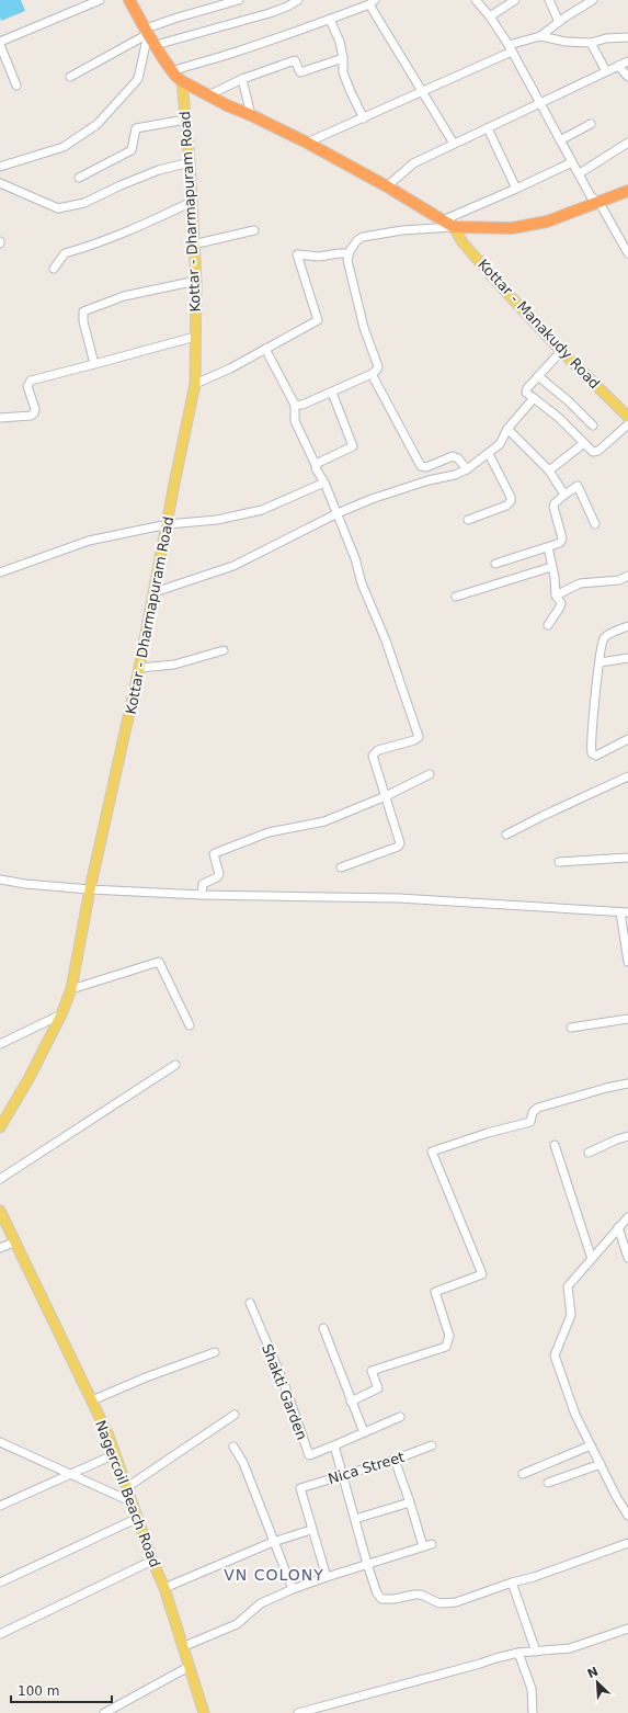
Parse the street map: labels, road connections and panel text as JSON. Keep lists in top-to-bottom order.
{
  "streets": {
    "main road": ["Kottar - Dharmapuram Road", "Kottar - Manakudy Road", "Nagercoil Beach Road"],
    "street": ["Shakti Garden", "Nica Street"]
  },
  "districts": ["VN COLONY"],
  "scale_bar": "100 m",
  "north": "top left"
}
